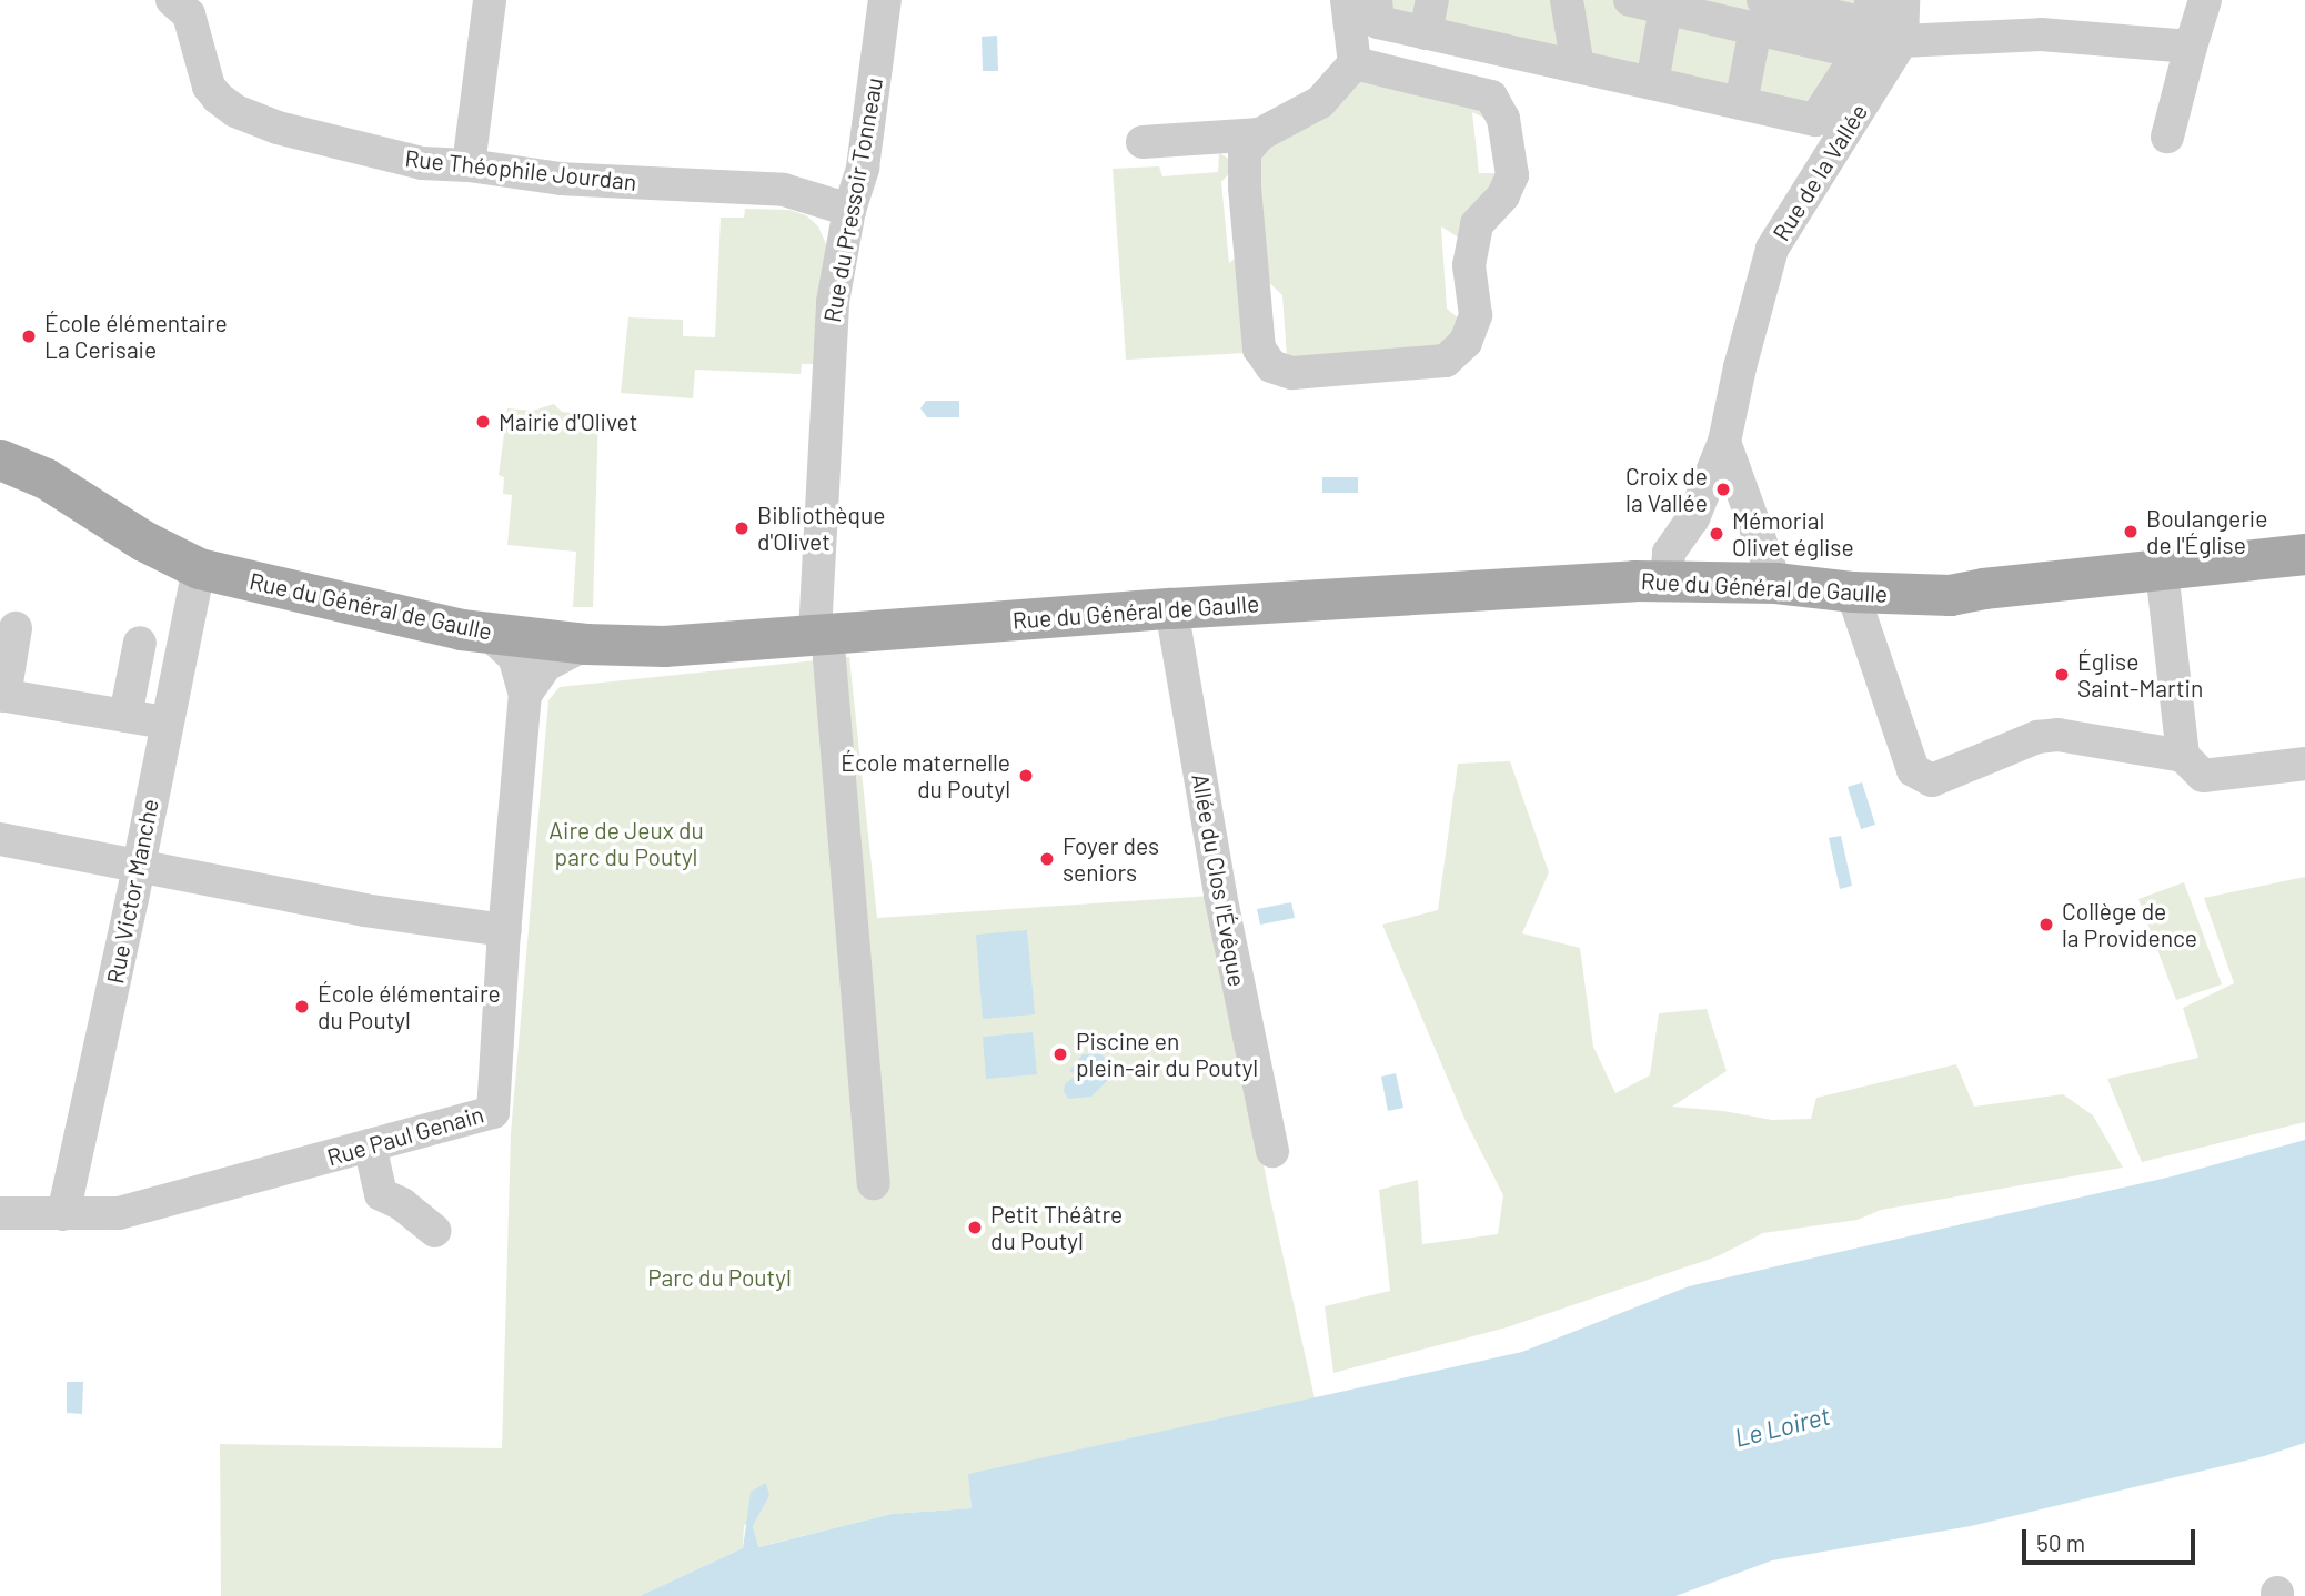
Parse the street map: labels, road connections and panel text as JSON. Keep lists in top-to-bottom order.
{
  "streets": {
    "main road": ["Rue du Général de Gaulle"],
    "street": [
      "Rue Théophile Jourdan",
      "Rue de la Vallée",
      "Rue du Pressoir Tonneau",
      "Allée du Clos l'Évêque",
      "Rue Victor Manche",
      "Rue Paul Genain"
    ]
  },
  "crossings": [
    ["Rue Théophile Jourdan", "Rue du Pressoir Tonneau"],
    ["Rue de la Vallée", "Rue du Général de Gaulle"],
    ["Rue du Pressoir Tonneau", "Rue du Général de Gaulle"],
    ["Rue du Général de Gaulle", "Allée du Clos l'Évêque"],
    ["Rue du Général de Gaulle", "Rue Victor Manche"],
    ["Rue du Général de Gaulle", "Rue Paul Genain"],
    ["Rue Victor Manche", "Rue Paul Genain"]
  ],
  "water": ["Le Loiret"],
  "parks": ["Aire de Jeux du parc du Poutyl", "Parc du Poutyl"],
  "places": [
    "École élémentaire La Cerisaie",
    "Mairie d'Olivet",
    "Croix de la Vallée",
    "Bibliothèque d'Olivet",
    "Boulangerie de l'Église",
    "Mémorial Olivet église",
    "Église Saint-Martin",
    "École maternelle du Poutyl",
    "Foyer des seniors",
    "Collège de la Providence",
    "École élémentaire du Poutyl",
    "Piscine en plein-air du Poutyl",
    "Petit Théâtre du Poutyl"
  ],
  "scale_bar": "50 m"
}
